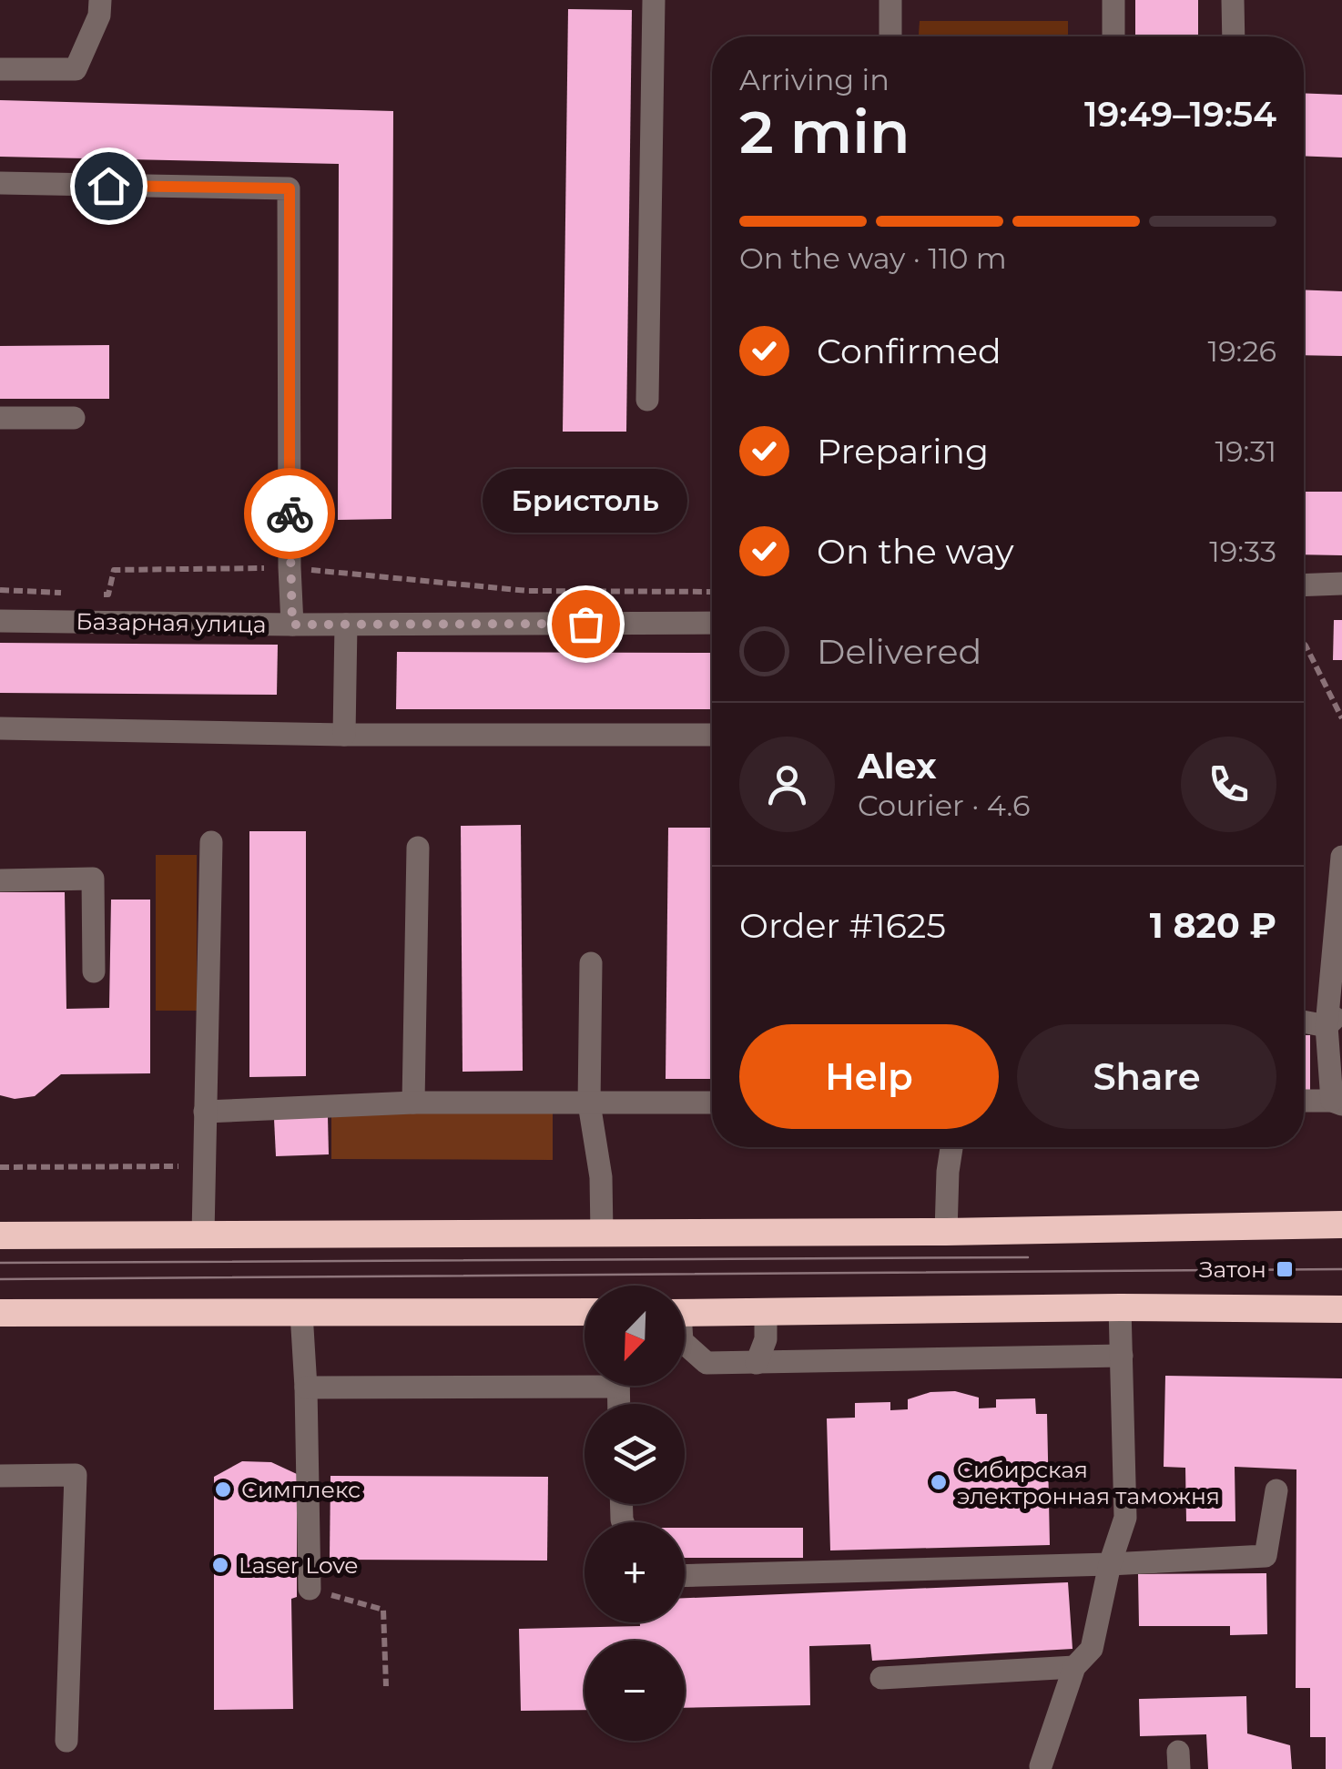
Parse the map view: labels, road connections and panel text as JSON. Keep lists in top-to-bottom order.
{
  "streets": {
    "street": ["Базарная улица"]
  },
  "places": {
    "other": [
      "Бристоль",
      "Сибирская электронная таможня",
      "Симплекс",
      "Laser Love"
    ],
    "transit": ["Затон"]
  },
  "north": "bottom left",
  "page": {
    "heading": ["2 min", "Arriving in", "19:49–19:54"],
    "panel": [
      "Alex",
      "Courier · 4.6",
      "Order #1625",
      "1 820 ₽"
    ],
    "bar": "On the way · 110 m",
    "list": [
      ["Confirmed", "19:26"],
      ["Preparing", "19:31"],
      ["On the way", "19:33"],
      "Delivered"
    ],
    "bubble": "Бристоль",
    "buttons": ["Help", "Share"],
    "map_buttons": ["+", "−"]
  }
}
